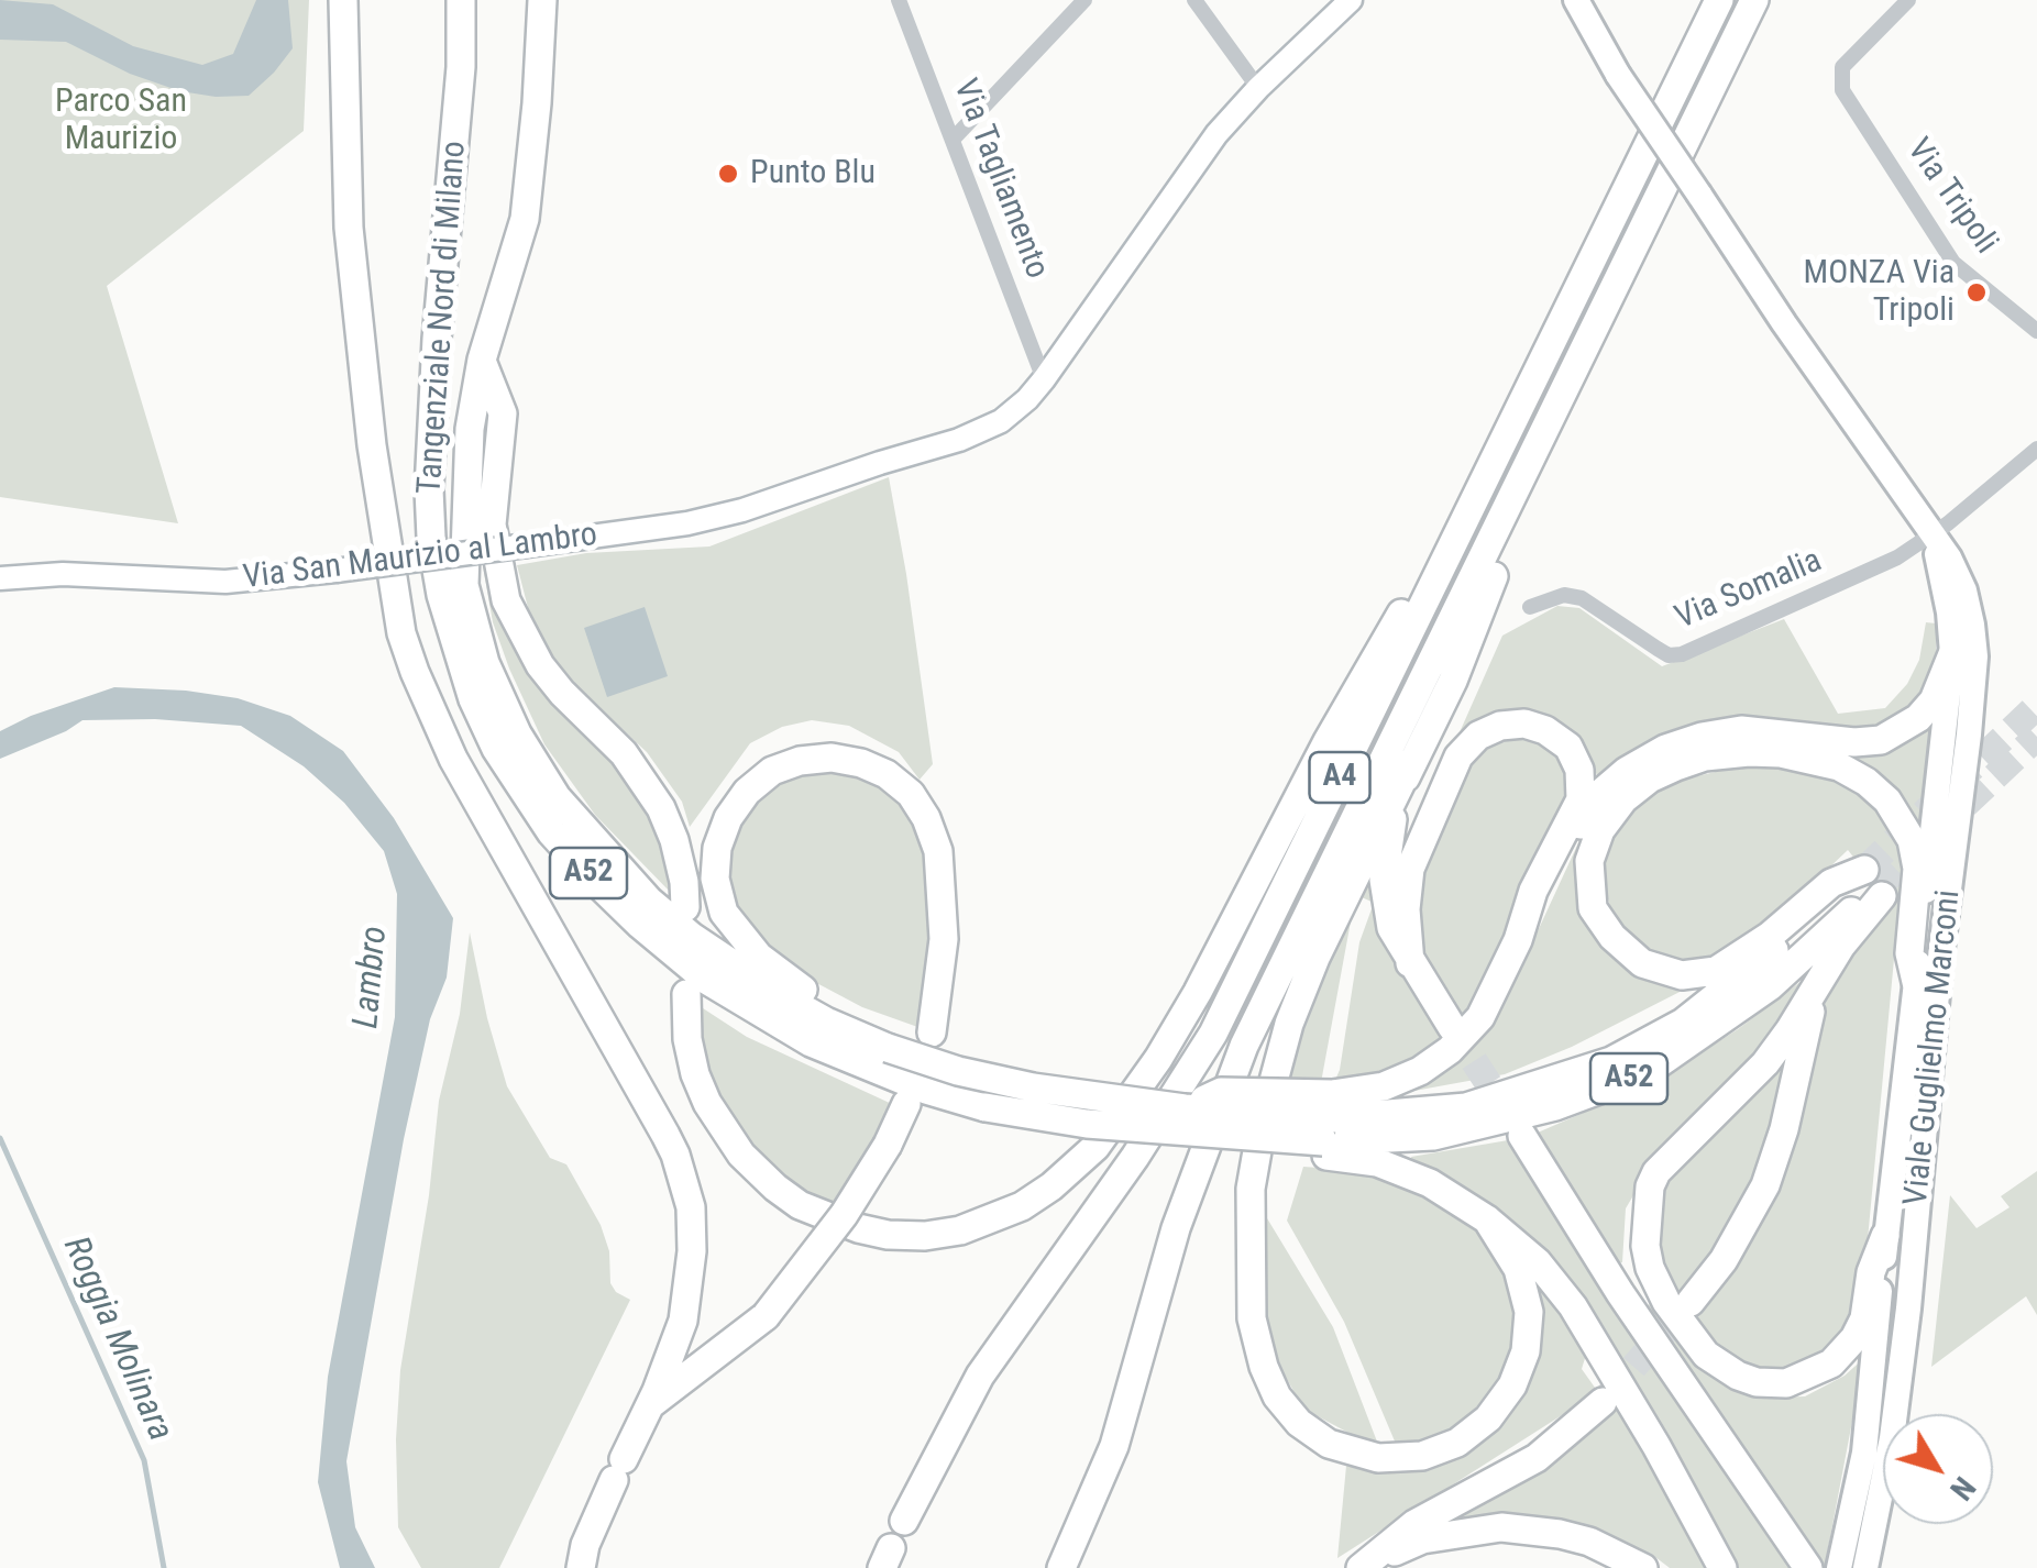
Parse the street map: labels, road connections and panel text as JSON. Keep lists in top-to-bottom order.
{
  "streets": {
    "highway": ["Tangenziale Nord di Milano", "A4", "A52"],
    "main road": ["Via San Maurizio al Lambro", "Viale Guglielmo Marconi"],
    "street": ["Via Tagliamento", "Via Tripoli", "Via Somalia"]
  },
  "crossings": [
    ["Via Tagliamento", "Via San Maurizio al Lambro"],
    ["Via Somalia", "Viale Guglielmo Marconi"]
  ],
  "water": ["Lambro", "Roggia Molinara"],
  "parks": ["Parco San Maurizio"],
  "places": ["Punto Blu", "MONZA Via Tripoli"],
  "north": "bottom right"
}
